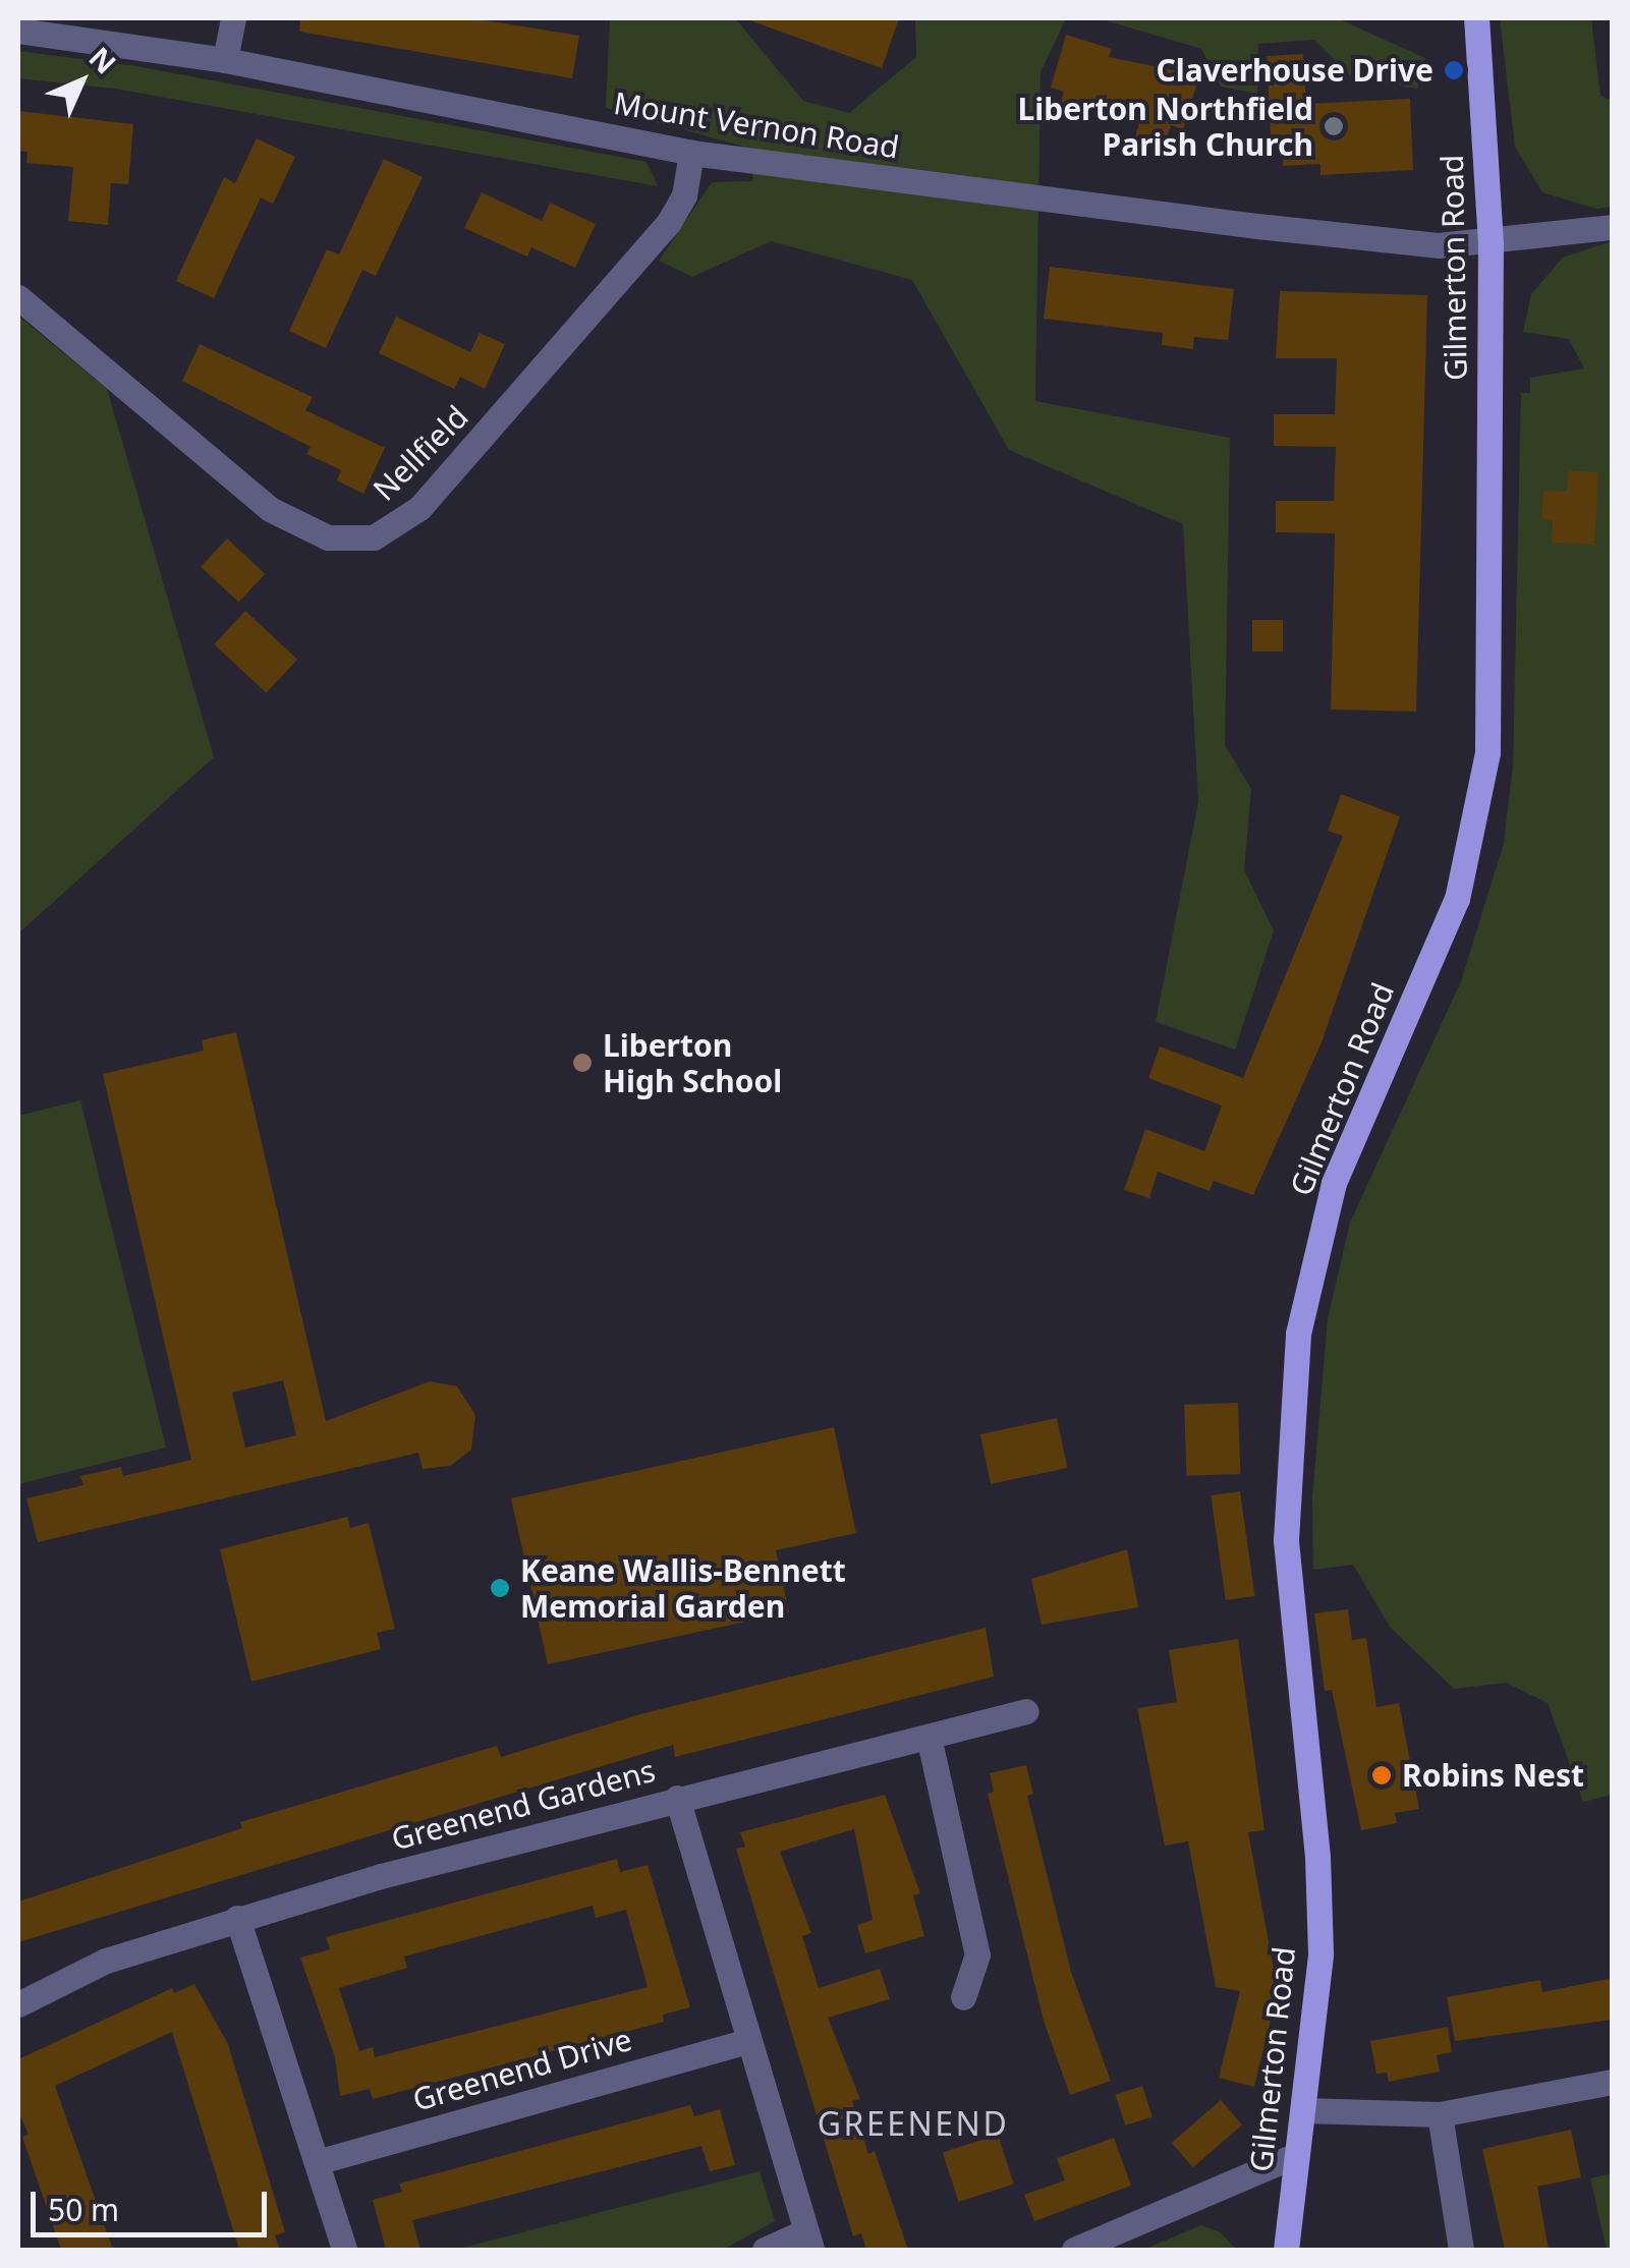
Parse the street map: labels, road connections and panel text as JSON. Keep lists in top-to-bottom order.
{
  "streets": {
    "main road": ["Gilmerton Road"],
    "street": [
      "Mount Vernon Road",
      "Nellfield",
      "Greenend Gardens",
      "Greenend Drive"
    ]
  },
  "crossings": [
    ["Mount Vernon Road", "Gilmerton Road"],
    ["Mount Vernon Road", "Nellfield"],
    ["Greenend Gardens", "Greenend Drive"]
  ],
  "districts": ["GREENEND"],
  "places": [
    "Claverhouse Drive",
    "Liberton Northfield Parish Church",
    "Liberton High School",
    "Keane Wallis-Bennett Memorial Garden",
    "Robins Nest"
  ],
  "scale_bar": "50 m",
  "north": "top right"
}
